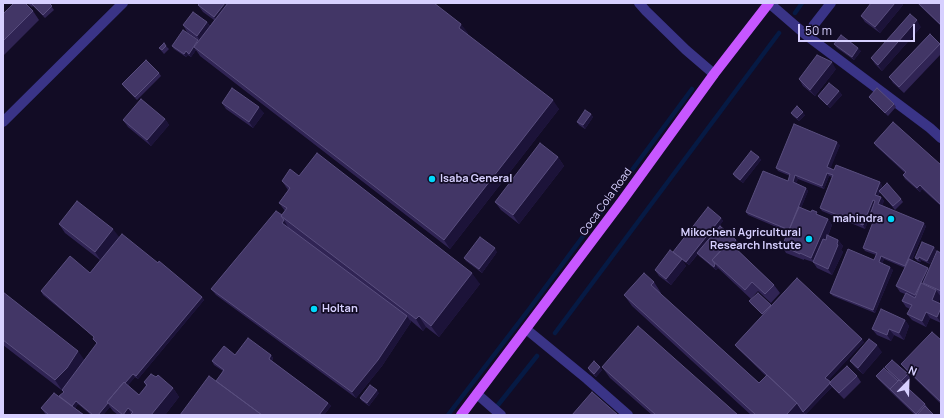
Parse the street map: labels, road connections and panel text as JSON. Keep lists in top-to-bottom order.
{
  "streets": {
    "main road": ["Coca Cola Road"]
  },
  "places": [
    "Isaba General",
    "mahindra",
    "Mikocheni Agricultural Research Instute",
    "Holtan"
  ],
  "scale_bar": "50 m",
  "north": "top right"
}
